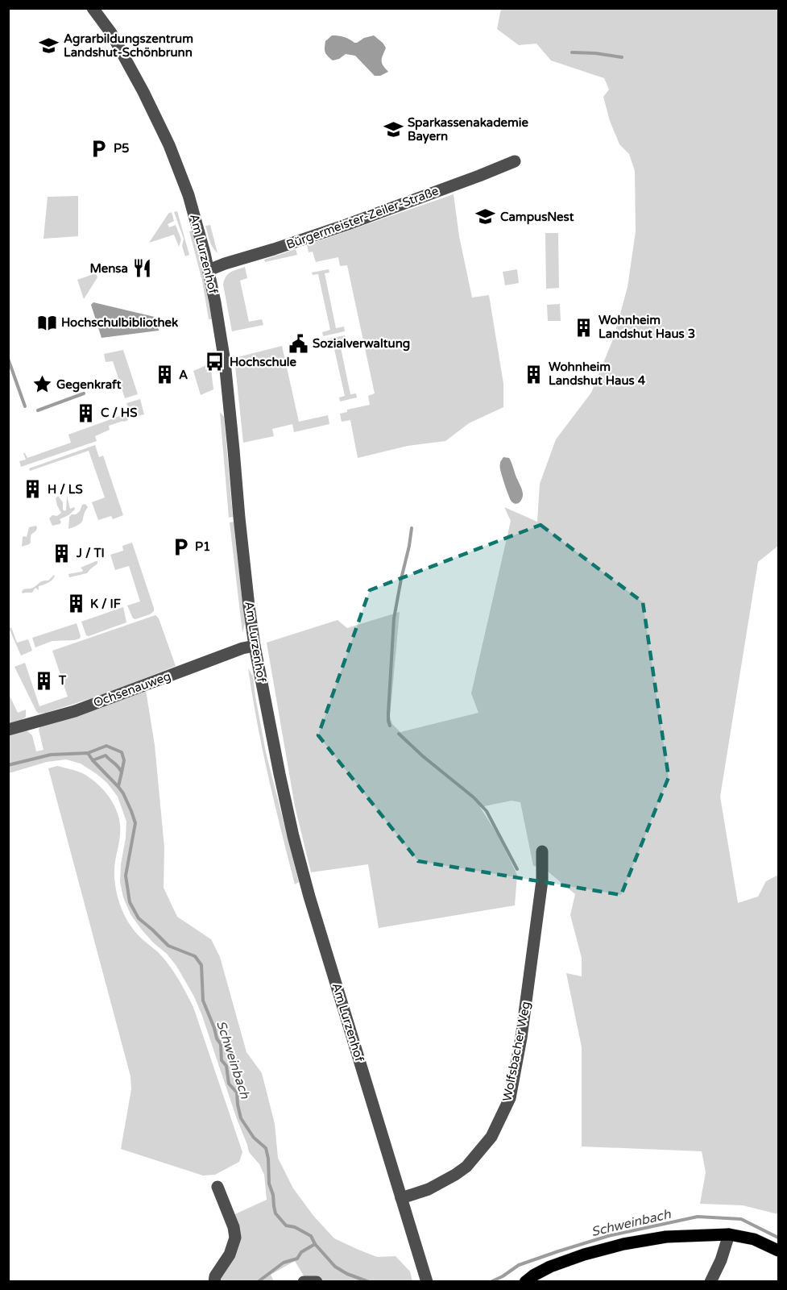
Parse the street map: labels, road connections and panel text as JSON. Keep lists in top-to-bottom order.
{
  "streets": {
    "street": [
      "Bürgermeister-Zeiler-Straße",
      "Am Lurzenhof",
      "Ochsenauweg",
      "Wolfsbacher Weg"
    ]
  },
  "crossings": [
    ["Bürgermeister-Zeiler-Straße", "Am Lurzenhof"],
    ["Am Lurzenhof", "Ochsenauweg"],
    ["Am Lurzenhof", "Wolfsbacher Weg"]
  ],
  "water": ["Schweinbach"],
  "places": {
    "school or university": ["Agrarbildungszentrum Landshut-Schönbrunn", "Sparkassenakademie Bayern", "CampusNest"],
    "parking": ["P5", "P1"],
    "restaurant": ["Mensa"],
    "library": ["Hochschulbibliothek"],
    "building": [
      "Wohnheim Landshut Haus 3",
      "Wohnheim Landshut Haus 4",
      "A",
      "C / HS",
      "H / LS",
      "J / TI",
      "K / IF",
      "T"
    ],
    "public building": ["Sozialverwaltung"],
    "bus stop": ["Hochschule"],
    "place": ["Gegenkraft"]
  }
}
